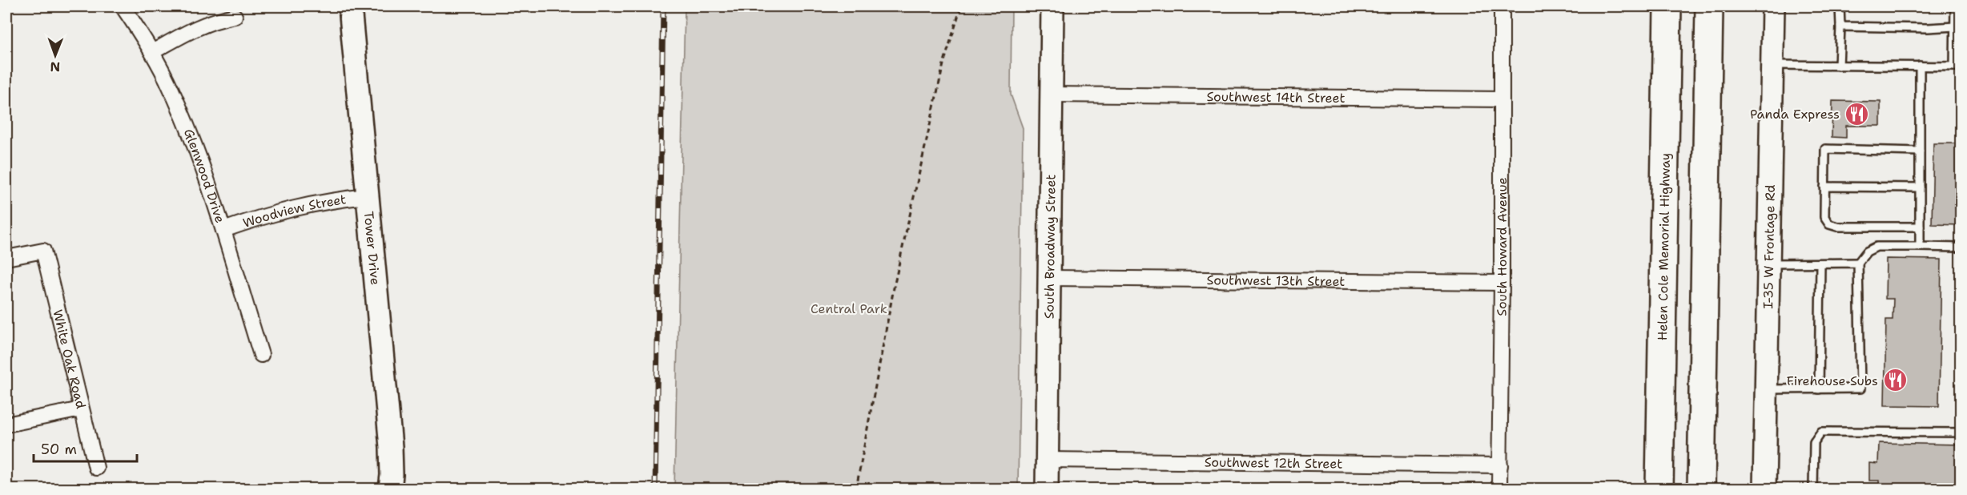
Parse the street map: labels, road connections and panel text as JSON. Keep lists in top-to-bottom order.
{
  "streets": {
    "highway": ["Helen Cole Memorial Highway"],
    "street": [
      "Southwest 14th Street",
      "Glenwood Drive",
      "Woodview Street",
      "Tower Drive",
      "South Broadway Street",
      "South Howard Avenue",
      "I-35 W Frontage Rd",
      "Southwest 13th Street",
      "White Oak Road",
      "Southwest 12th Street"
    ]
  },
  "crossings": [
    ["Southwest 14th Street", "South Broadway Street"],
    ["Southwest 14th Street", "South Howard Avenue"],
    ["Glenwood Drive", "Woodview Street"],
    ["Woodview Street", "Tower Drive"],
    ["South Broadway Street", "Southwest 13th Street"],
    ["South Broadway Street", "Southwest 12th Street"],
    ["South Howard Avenue", "Southwest 13th Street"],
    ["South Howard Avenue", "Southwest 12th Street"]
  ],
  "parks": ["Central Park"],
  "places": {
    "restaurant": ["Panda Express", "Firehouse Subs"]
  },
  "scale_bar": "50 m",
  "north": "bottom"
}
